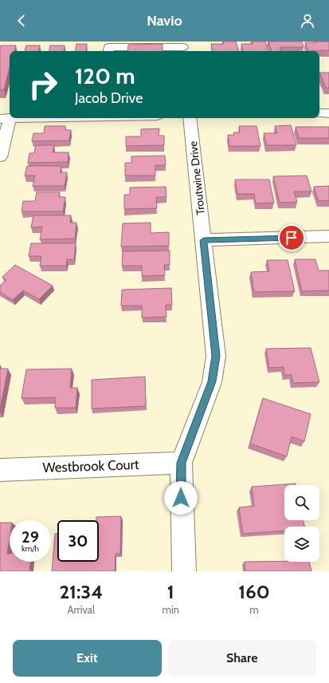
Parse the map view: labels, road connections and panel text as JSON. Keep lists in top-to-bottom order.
{
  "streets": {
    "street": ["Troutwine Drive", "Westbrook Court"]
  },
  "crossings": [
    ["Troutwine Drive", "Westbrook Court"]
  ],
  "page": {
    "header": "Navio",
    "turn": ["120 m", "Jacob Drive"],
    "speed": "29 km/h",
    "limit": "30",
    "eta": [
      "21:34",
      "Arrival",
      "1",
      "min",
      "160",
      "m"
    ],
    "buttons": ["Exit", "Share"]
  }
}
